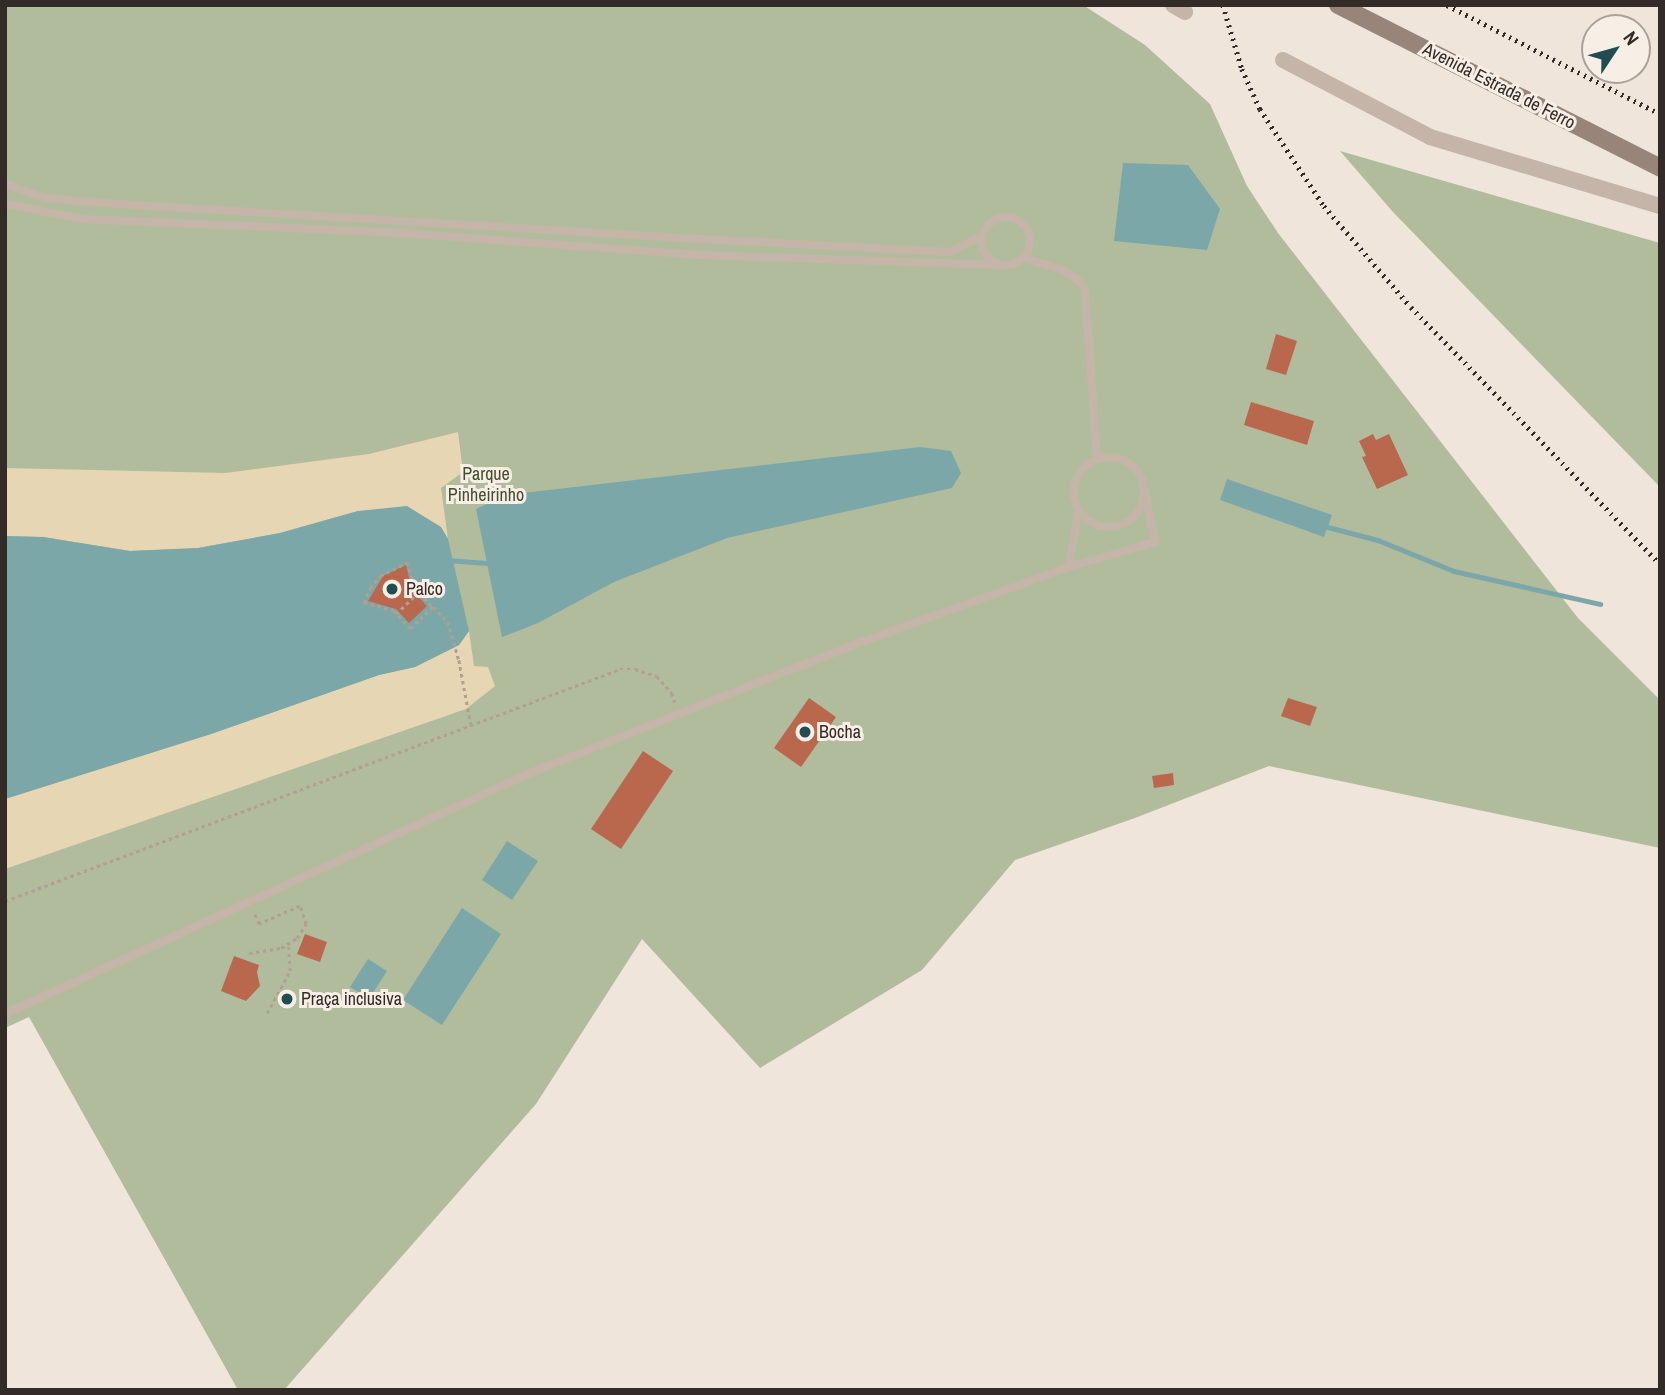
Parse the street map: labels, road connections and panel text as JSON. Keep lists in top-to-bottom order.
{
  "streets": {
    "main road": ["Avenida Estrada de Ferro"]
  },
  "parks": ["Parque Pinheirinho"],
  "places": ["Palco", "Bocha", "Praça inclusiva"],
  "north": "top right"
}
